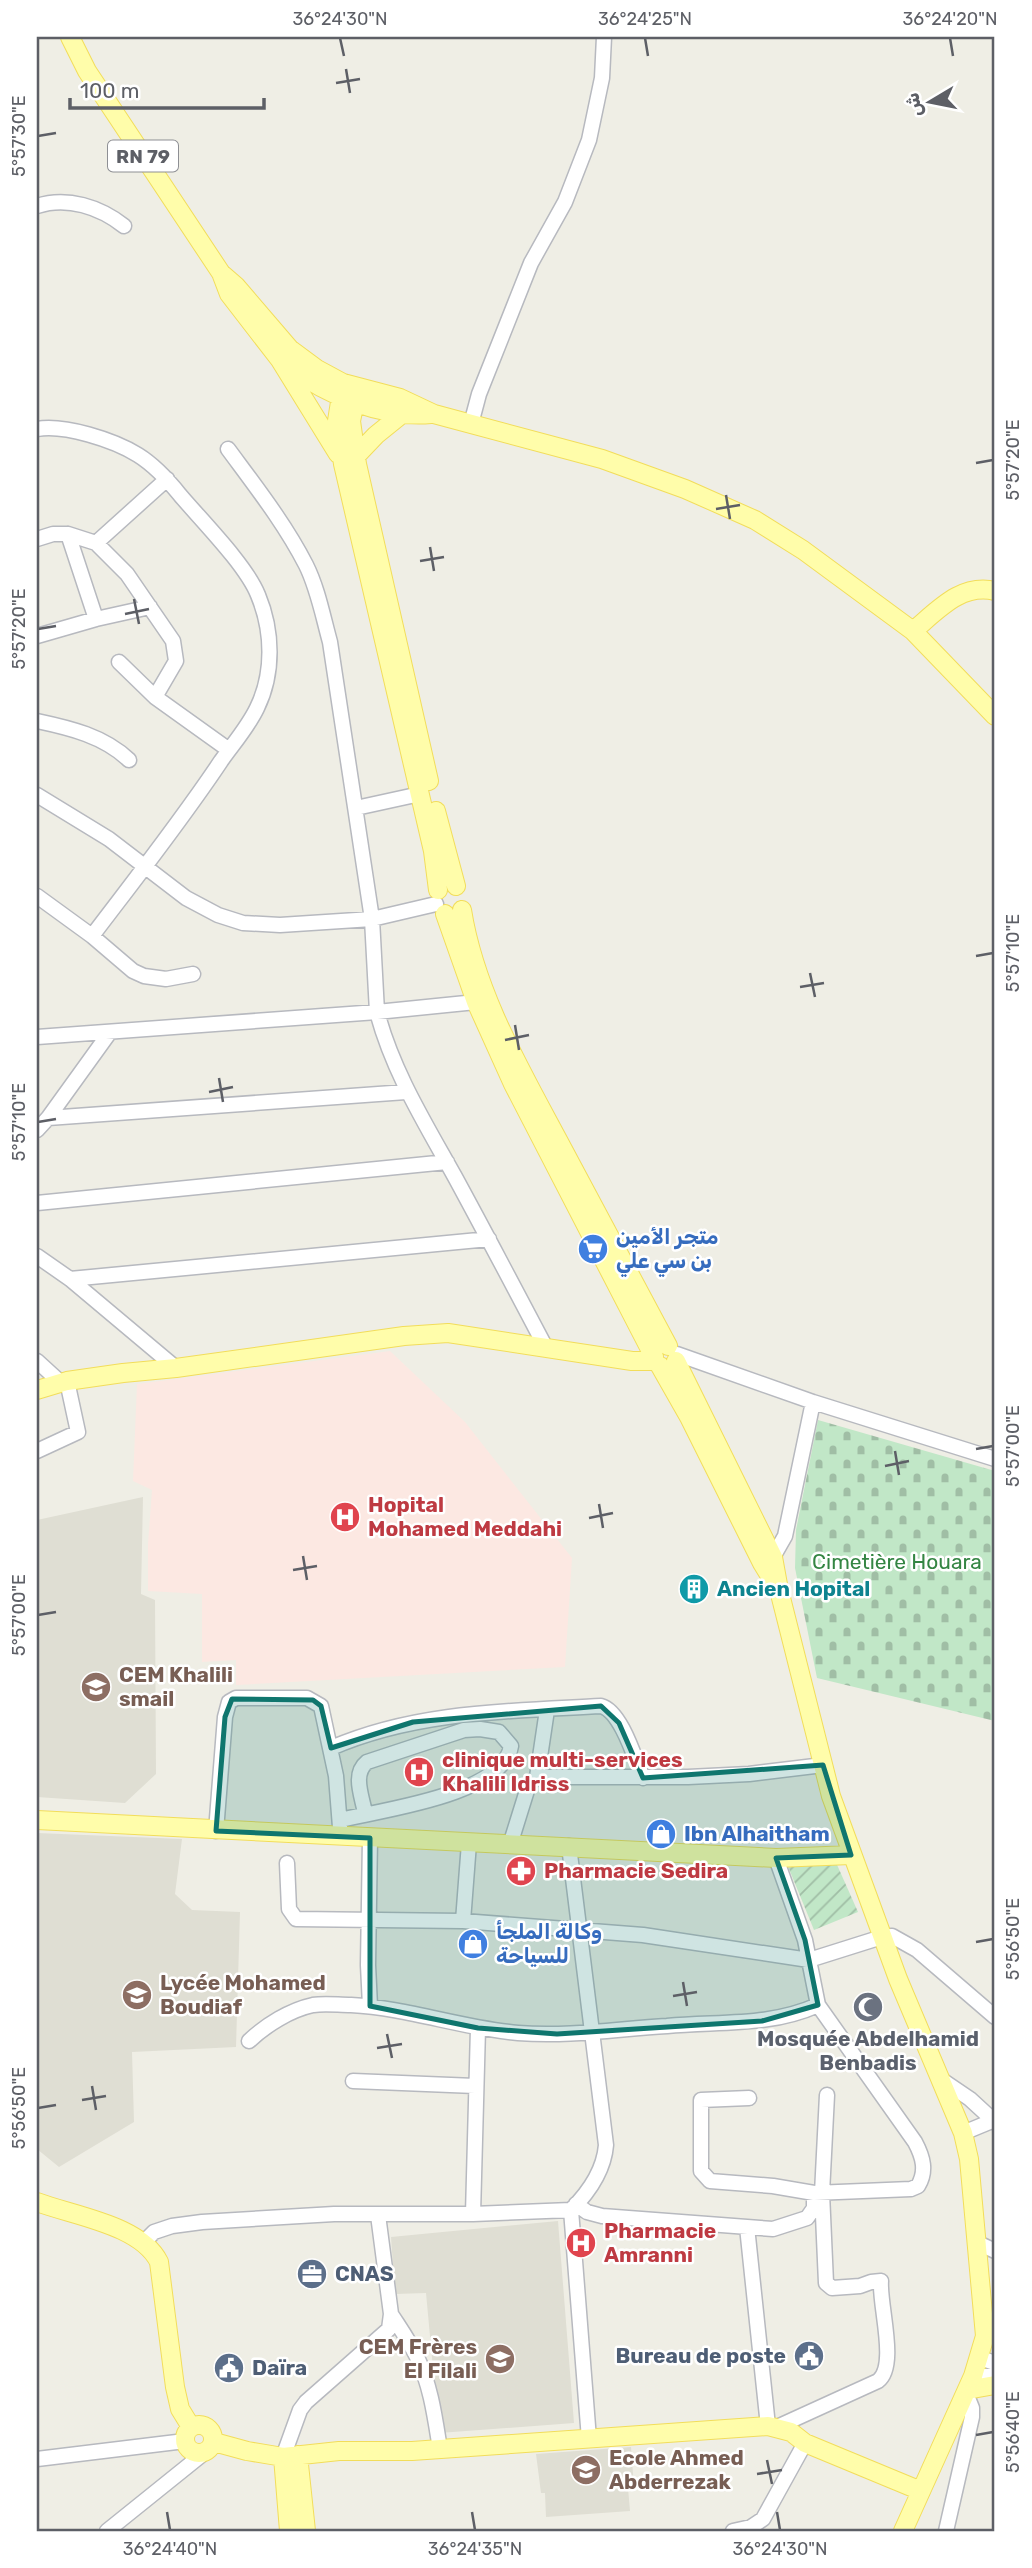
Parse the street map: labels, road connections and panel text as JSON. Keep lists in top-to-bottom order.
{
  "streets": {
    "main road": ["RN 79"]
  },
  "parks": ["Cimetière Houara"],
  "places": {
    "supermarket": ["متجر الأمين بن سي علي"],
    "hospital": ["Hopital Mohamed Meddahi", "clinique multi-services Khalili Idriss", "Pharmacie Amranni"],
    "building": ["Ancien Hopital"],
    "school or university": [
      "CEM Khalili smail",
      "Lycée Mohamed Boudiaf",
      "CEM Frères El Filali",
      "Ecole Ahmed Abderrezak"
    ],
    "shop": ["Ibn Alhaitham", "وكالة الملجأ للسياحة"],
    "pharmacy": ["Pharmacie Sedira"],
    "mosque": ["Mosquée Abdelhamid Benbadis"],
    "office": ["CNAS"],
    "public building": ["Bureau de poste", "Daïra"]
  },
  "scale_bar": "100 m",
  "north": "left",
  "coordinates": [
    "36°24'30\"N",
    "36°24'25\"N",
    "36°24'20\"N",
    "5°57'30\"E",
    "5°57'20\"E",
    "5°57'10\"E",
    "5°57'00\"E",
    "5°56'50\"E",
    "5°56'40\"E",
    "36°24'40\"N",
    "36°24'35\"N"
  ]
}
